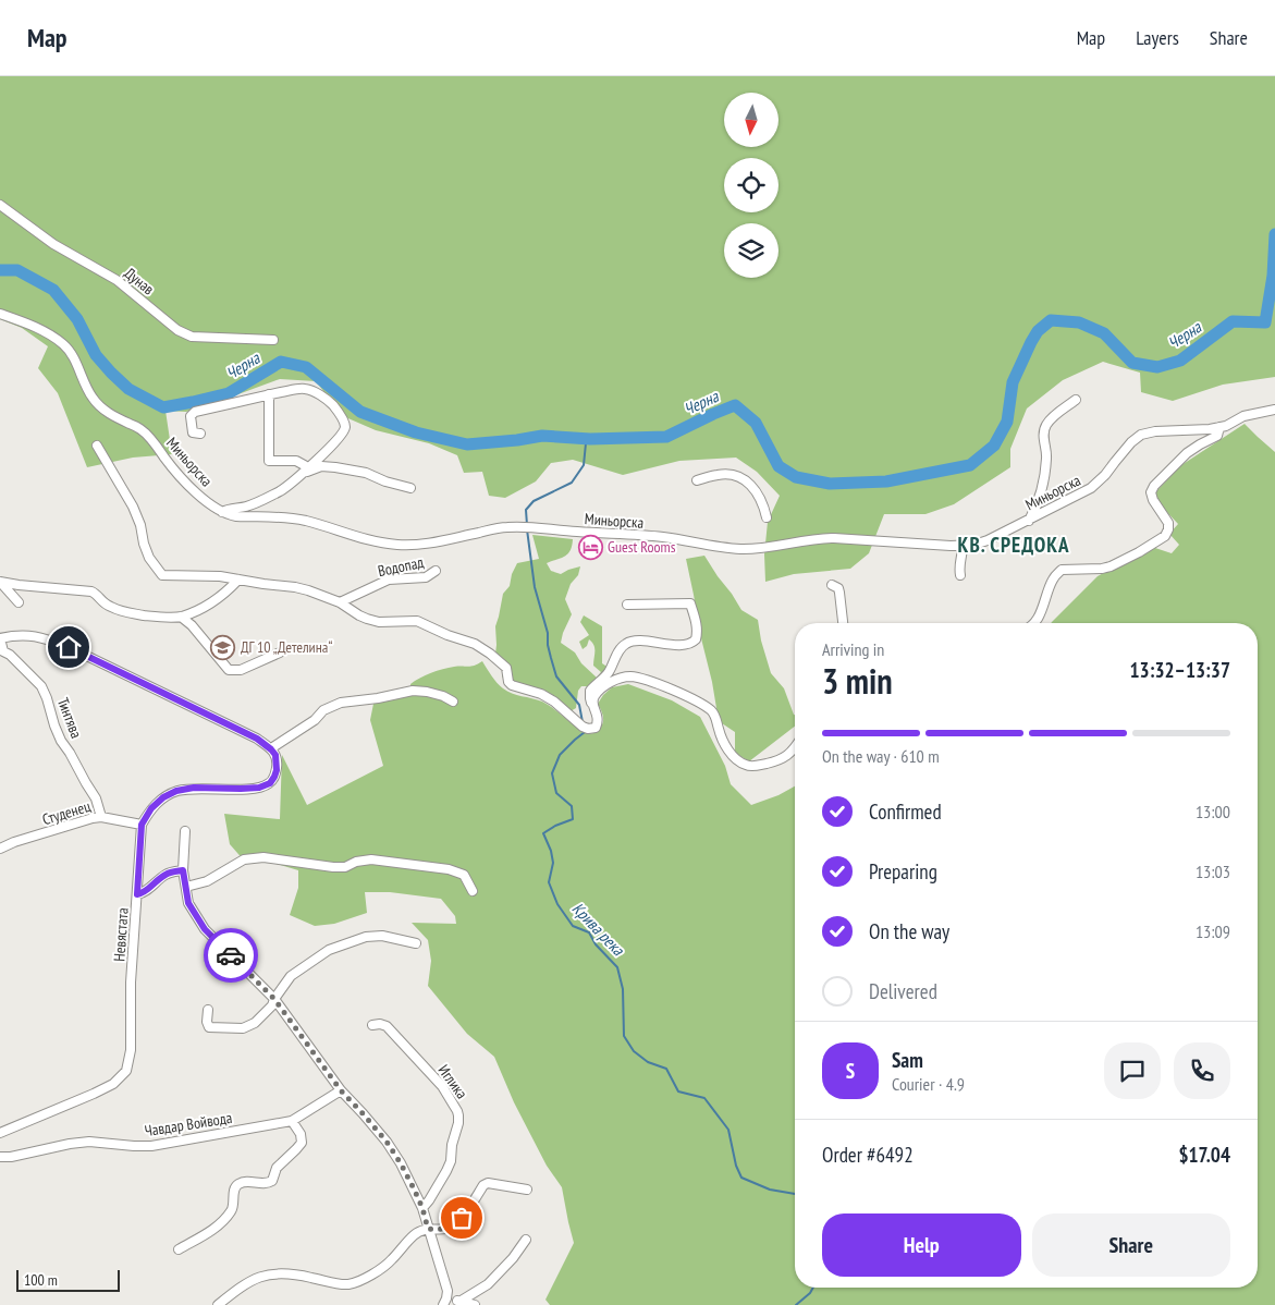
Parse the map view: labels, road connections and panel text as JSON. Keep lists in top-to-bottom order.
{
  "streets": {
    "street": [
      "Дунав",
      "Миньорска",
      "Водопад",
      "Тинтява",
      "Студенец",
      "Невястата",
      "Иглика",
      "Чавдар Войвода"
    ]
  },
  "crossings": [
    ["Тинтява", "Студенец"],
    ["Студенец", "Невястата"]
  ],
  "districts": ["КВ. СРЕДОКА"],
  "water": ["Черна", "Крива река"],
  "places": {
    "hotel": ["Guest Rooms"],
    "school or university": ["ДГ 10 „Детелина“"]
  },
  "scale_bar": "100 m",
  "north": "bottom",
  "page": {
    "header": "Map",
    "nav": ["Map", "Layers", "Share"],
    "heading": ["3 min", "Arriving in", "13:32–13:37"],
    "panel": [
      "Sam",
      "Courier · 4.9",
      "Order #6492",
      "$17.04"
    ],
    "bar": "On the way · 610 m",
    "list": [
      ["Confirmed", "13:00"],
      ["Preparing", "13:03"],
      ["On the way", "13:09"],
      "Delivered"
    ],
    "round": "S",
    "buttons": ["Help", "Share"],
    "scale": "100 m"
  }
}
